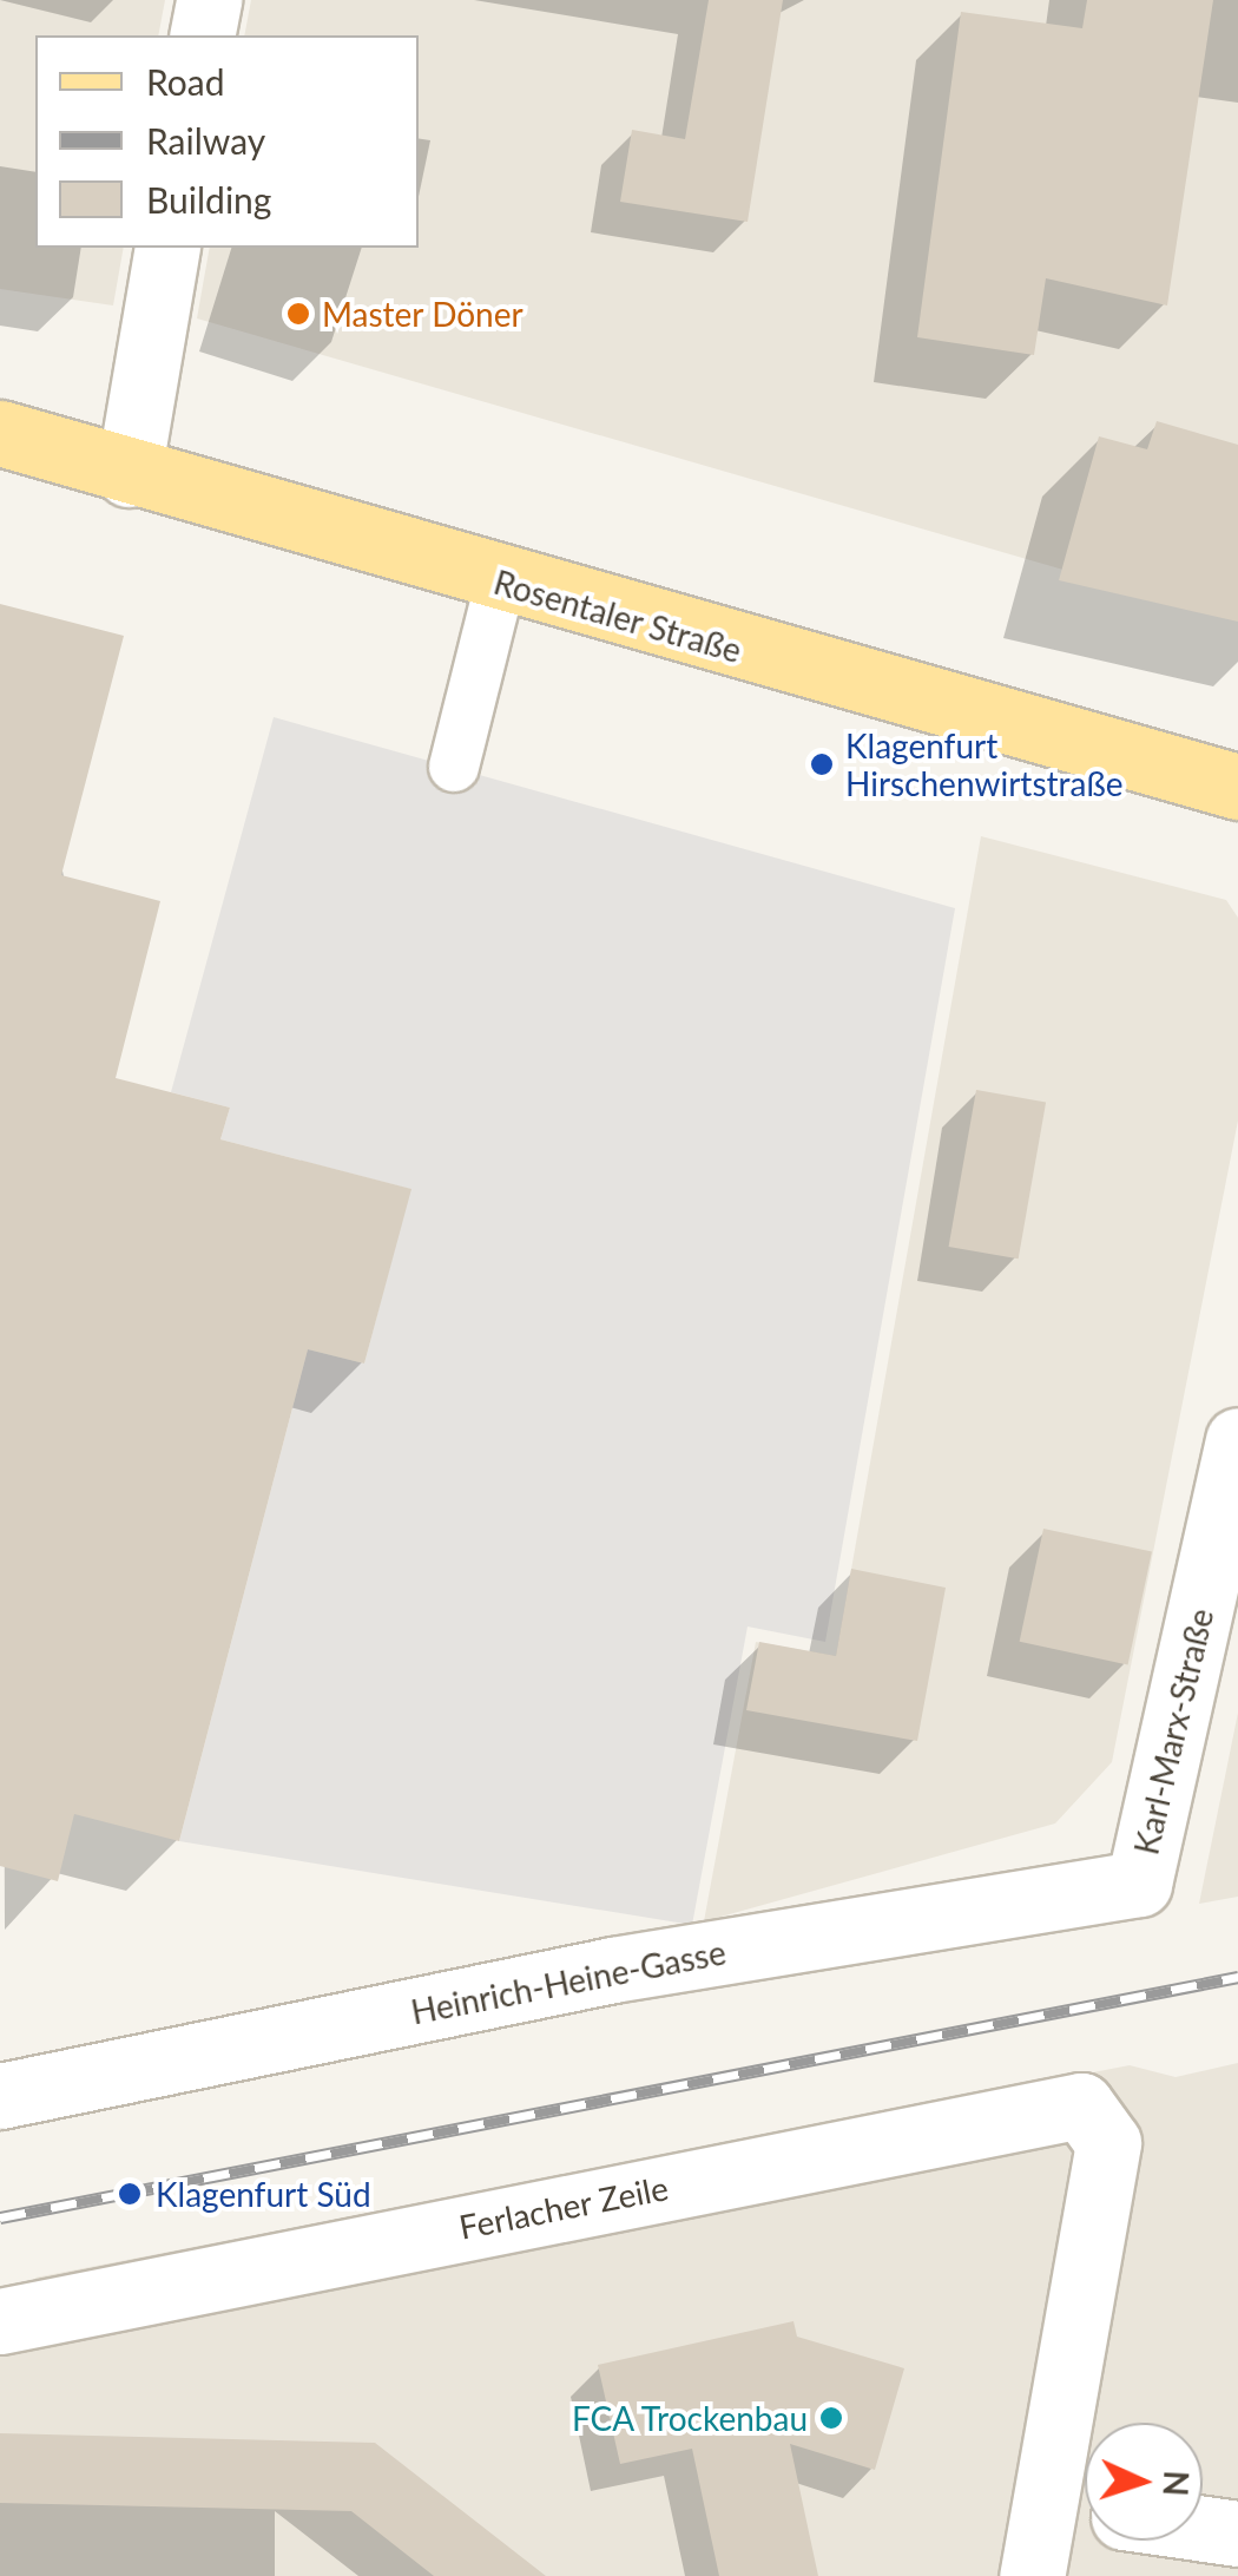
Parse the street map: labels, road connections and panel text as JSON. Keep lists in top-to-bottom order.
{
  "streets": {
    "main road": ["Rosentaler Straße"],
    "street": ["Karl-Marx-Straße", "Heinrich-Heine-Gasse", "Ferlacher Zeile"]
  },
  "crossings": [
    ["Karl-Marx-Straße", "Heinrich-Heine-Gasse"]
  ],
  "places": [
    "Master Döner",
    "Klagenfurt Hirschenwirtstraße",
    "Klagenfurt Süd",
    "FCA Trockenbau"
  ],
  "legend": ["Road", "Railway", "Building"],
  "north": "right"
}
